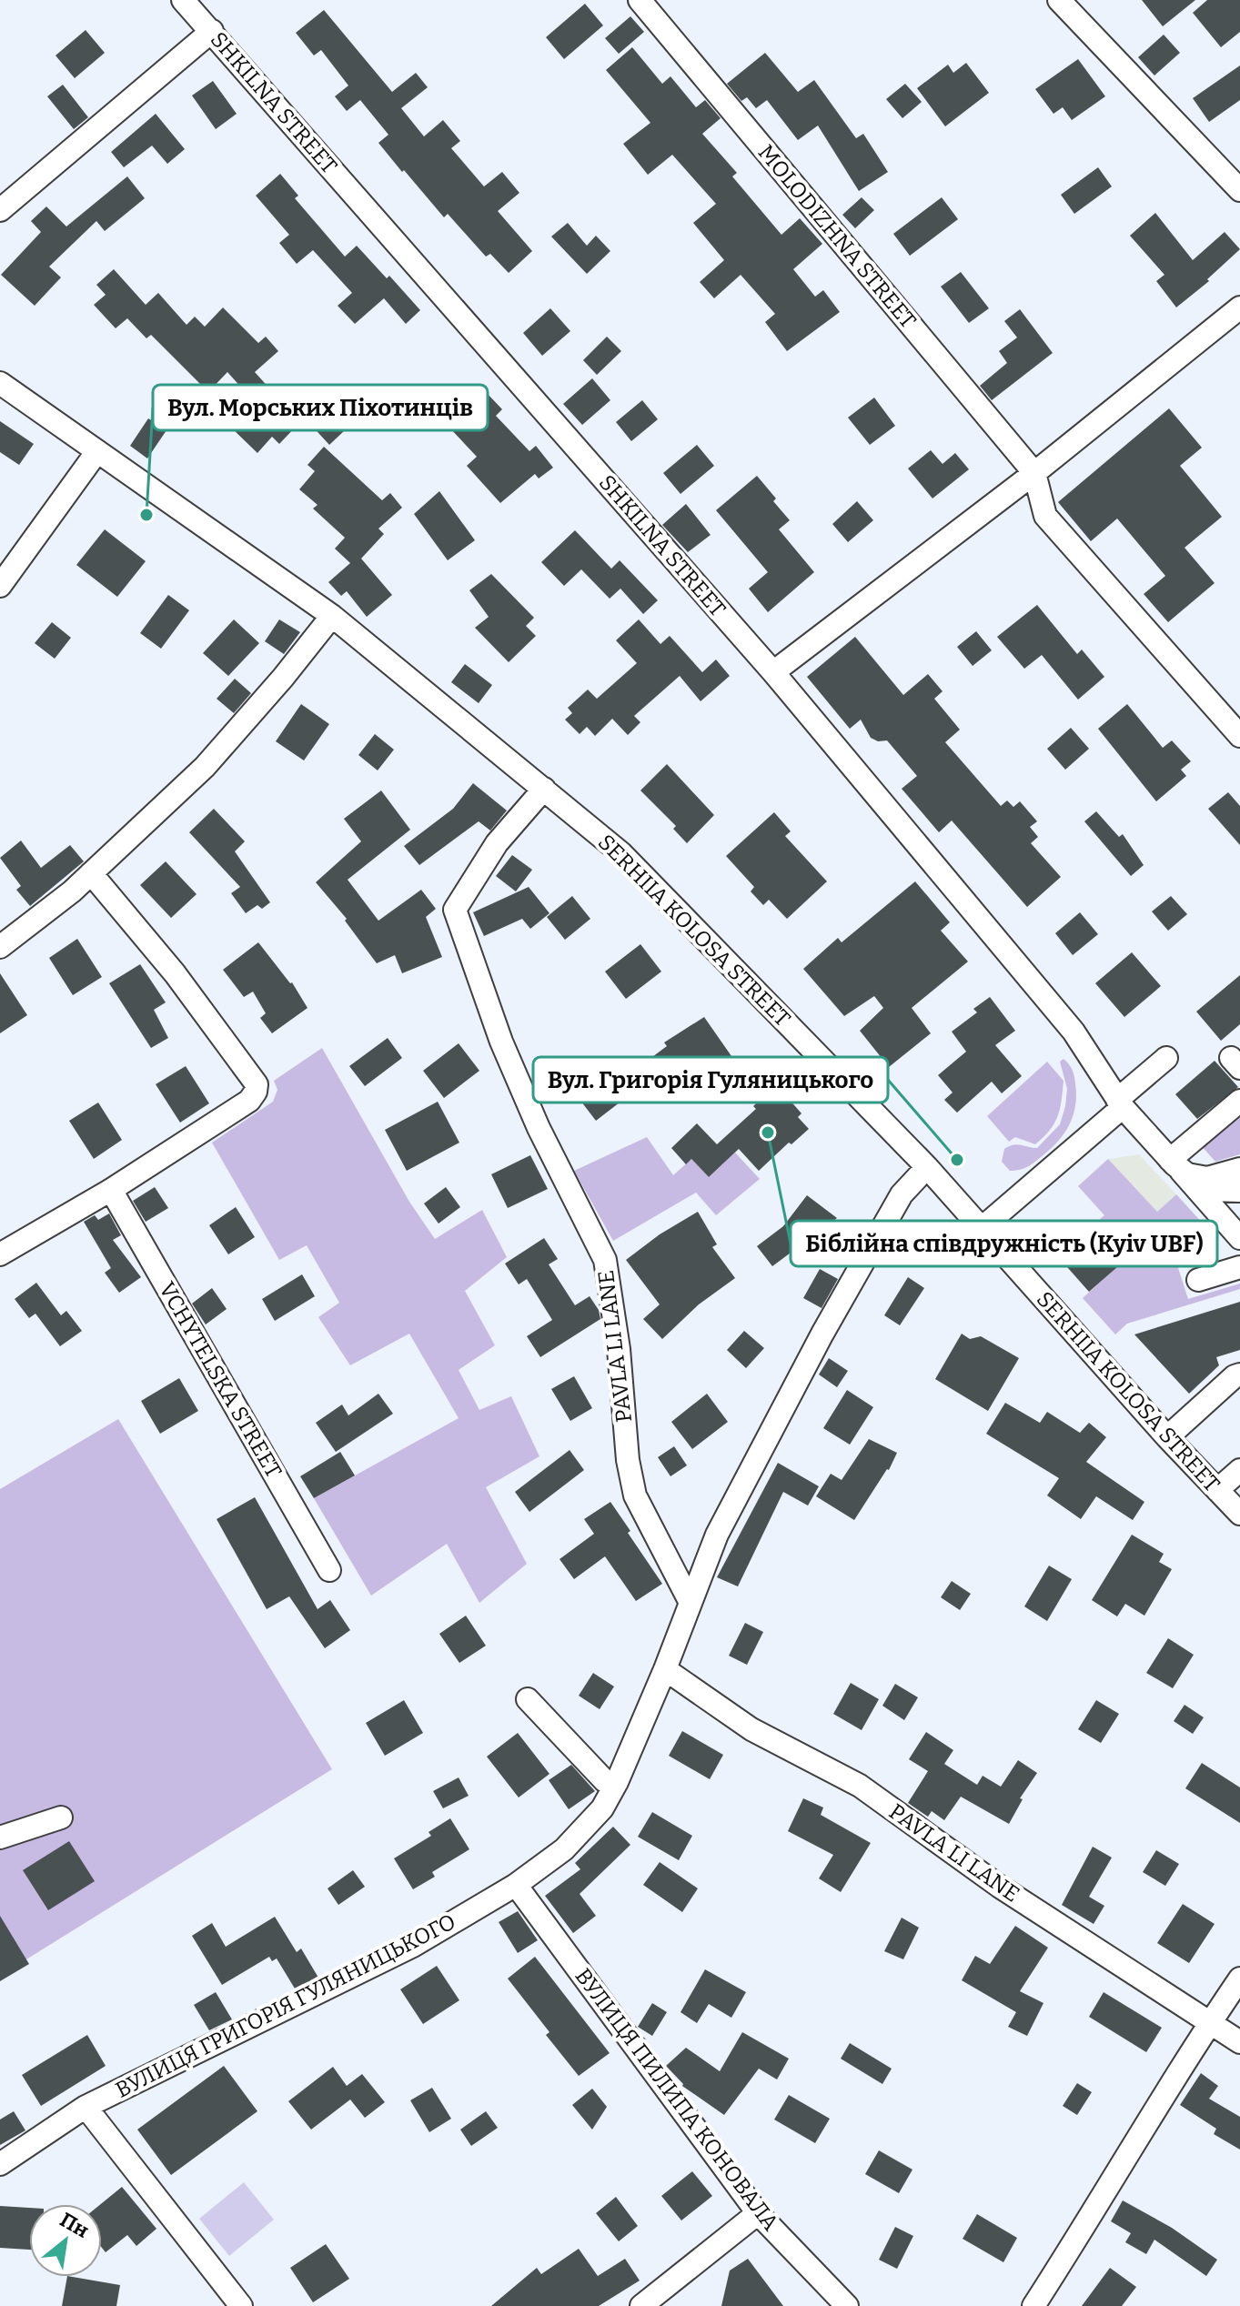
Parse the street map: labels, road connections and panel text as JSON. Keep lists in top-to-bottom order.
{
  "streets": {
    "street": [
      "SHKILNA STREET",
      "MOLODIZHNA STREET",
      "SERHIIA KOLOSA STREET",
      "PAVLA LI LANE",
      "VCHYTELSKA STREET",
      "ВУЛИЦЯ ГРИГОРІЯ ГУЛЯНИЦЬКОГО",
      "ВУЛИЦЯ ПИЛИПА КОНОВАЛА"
    ]
  },
  "crossings": [
    ["SERHIIA KOLOSA STREET", "PAVLA LI LANE"],
    ["SERHIIA KOLOSA STREET", "ВУЛИЦЯ ГРИГОРІЯ ГУЛЯНИЦЬКОГО"],
    ["PAVLA LI LANE", "ВУЛИЦЯ ГРИГОРІЯ ГУЛЯНИЦЬКОГО"],
    ["ВУЛИЦЯ ГРИГОРІЯ ГУЛЯНИЦЬКОГО", "ВУЛИЦЯ ПИЛИПА КОНОВАЛА"]
  ],
  "places": ["Вул. Морських Піхотинців", "Біблійна співдружність (Kyiv UBF)", "Вул. Григорія Гуляницького"],
  "north": "top right"
}
